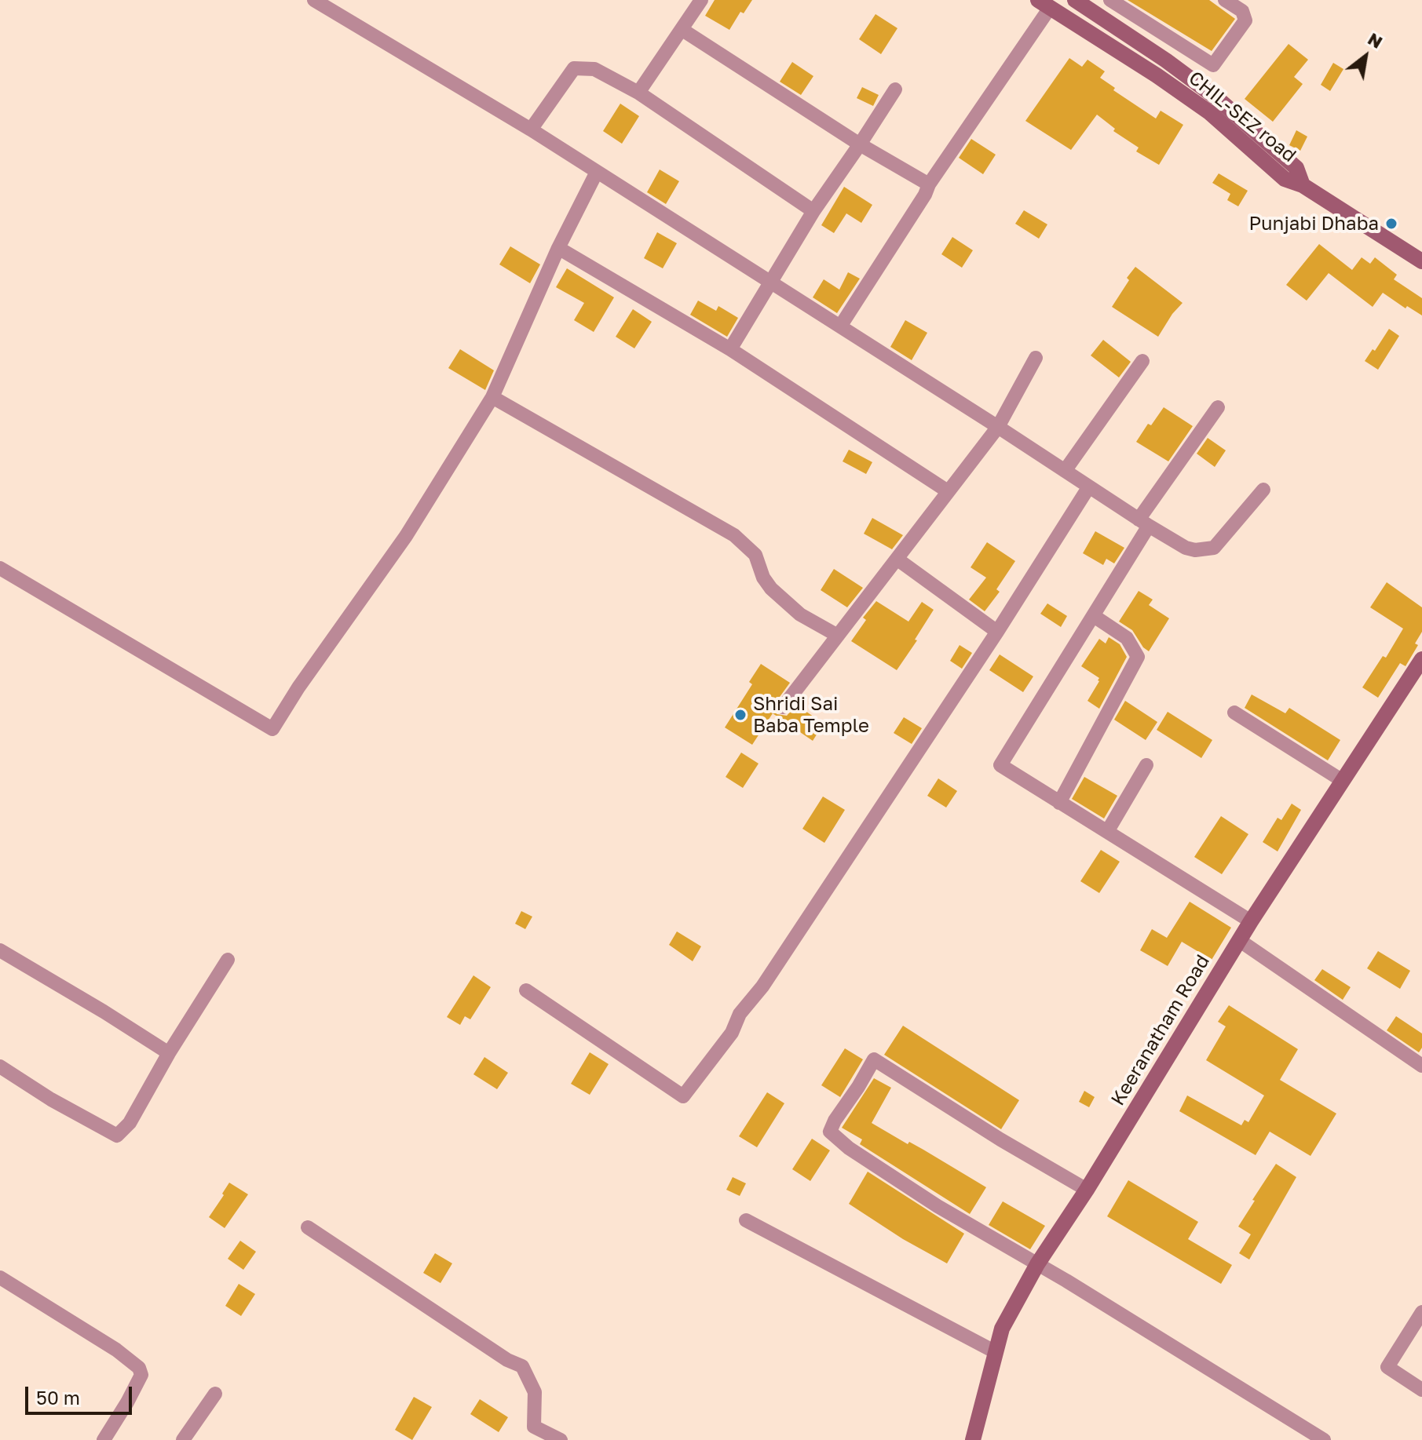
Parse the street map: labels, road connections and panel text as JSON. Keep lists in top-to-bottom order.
{
  "streets": {
    "street": ["CHIL-SEZ road", "Keeranatham Road"]
  },
  "places": ["Punjabi Dhaba", "Shridi Sai Baba Temple"],
  "scale_bar": "50 m",
  "north": "top right"
}
